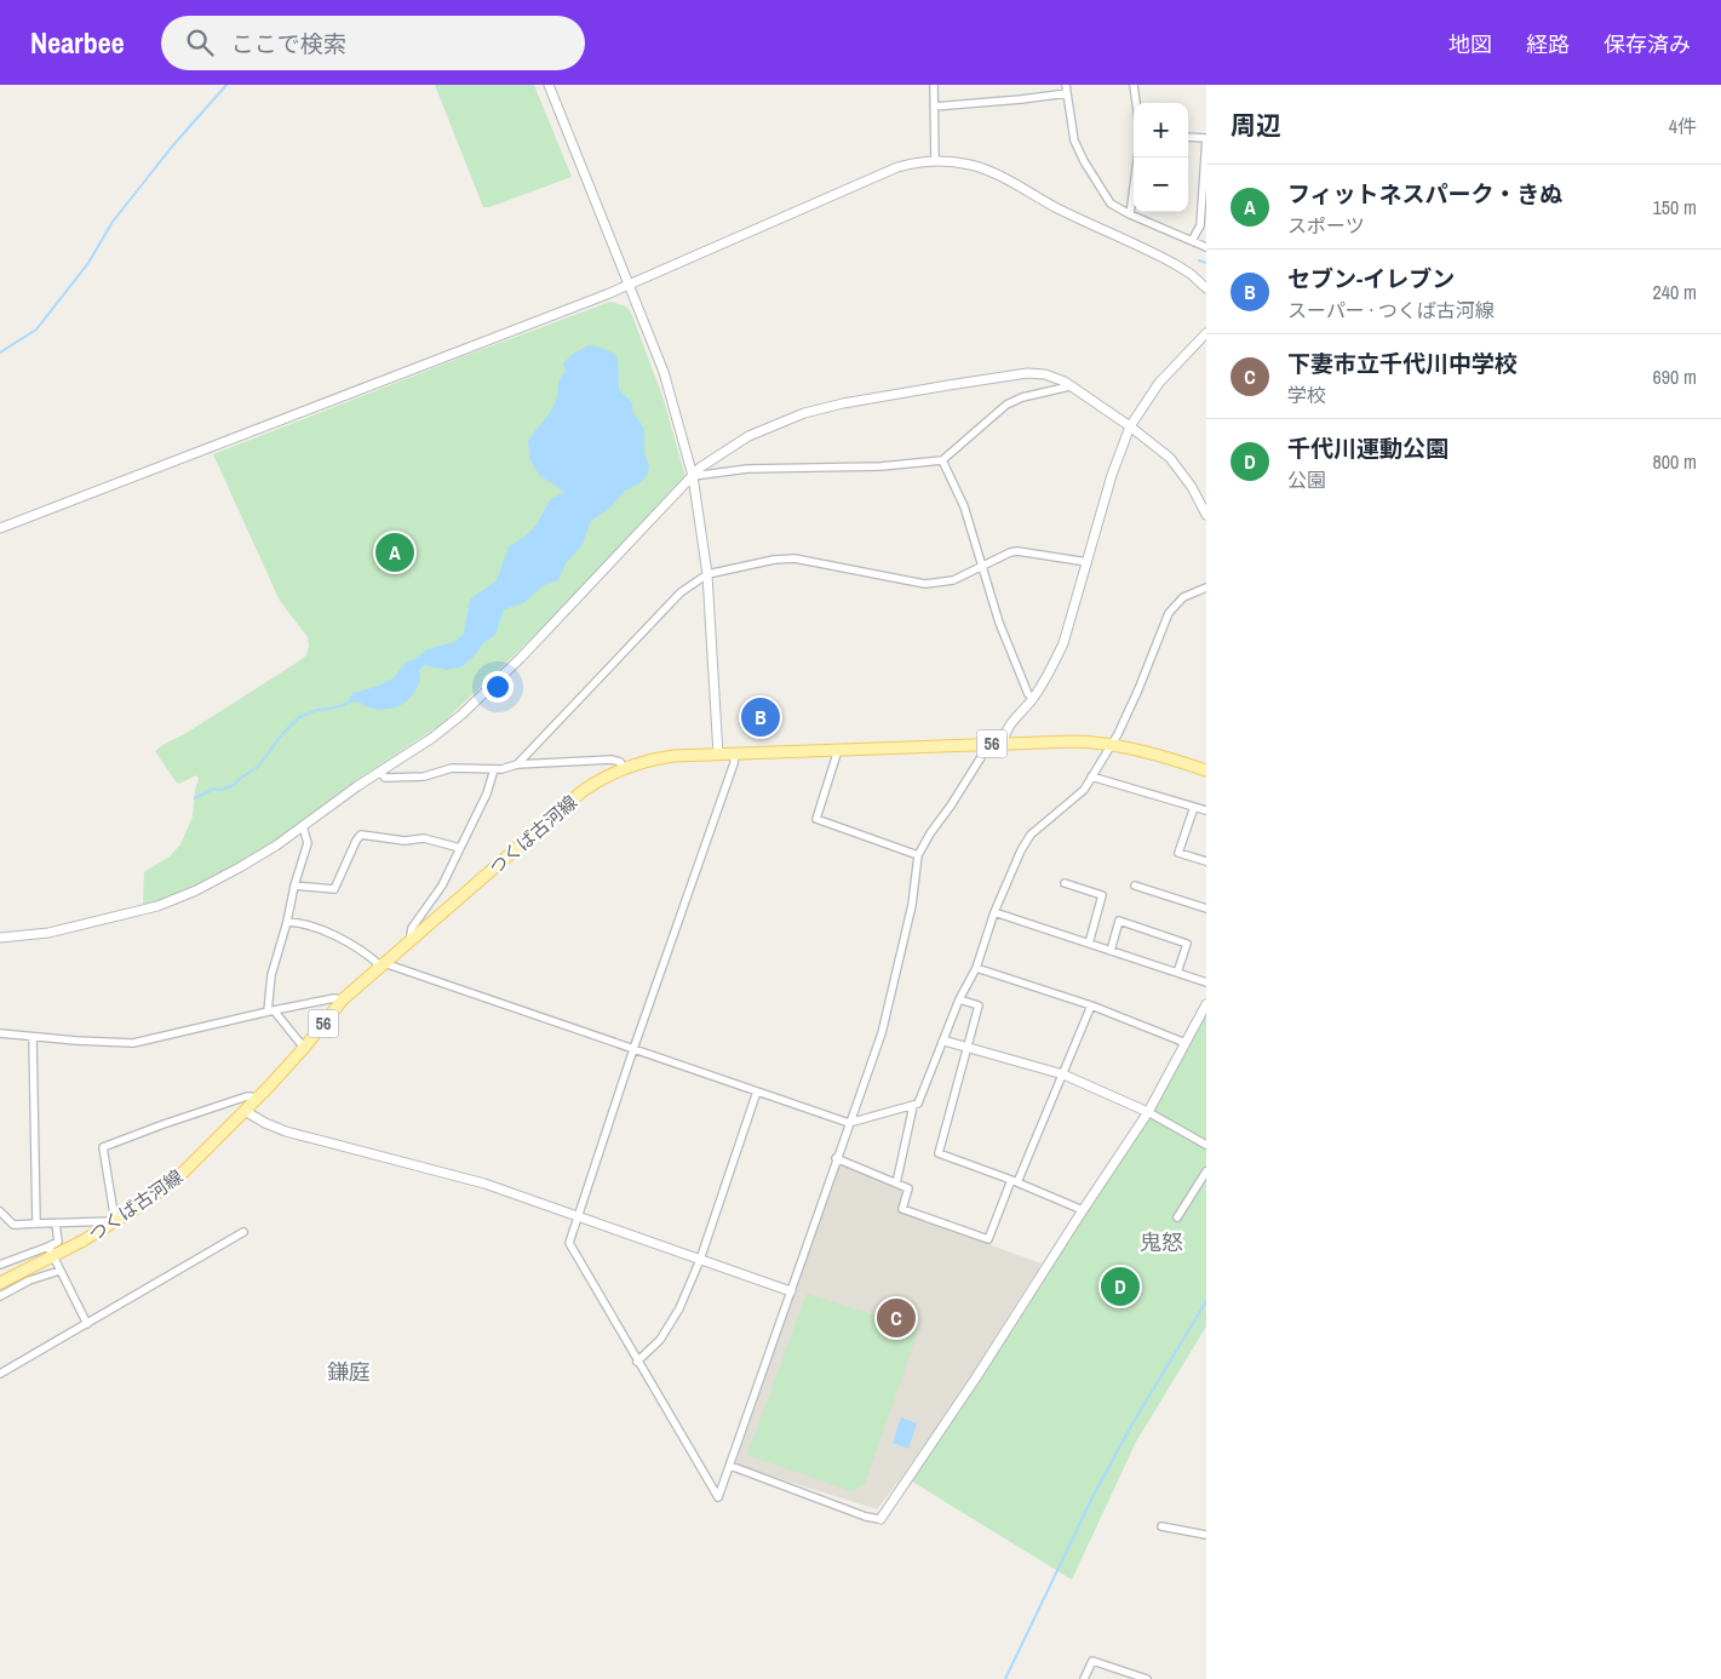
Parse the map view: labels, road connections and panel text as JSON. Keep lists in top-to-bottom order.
{
  "streets": {
    "main road": ["56", "つくば古河線"]
  },
  "districts": ["鬼怒", "鎌庭"],
  "page": {
    "header": "Nearbee",
    "search": "ここで検索",
    "nav": ["地図", "経路", "保存済み"],
    "heading": ["周辺", "4件"],
    "map_buttons": ["+", "−"],
    "list": [
      {
        "mark": "A",
        "name": "フィットネスパーク・きぬ",
        "note": "スポーツ",
        "value": "150 m"
      },
      {
        "mark": "B",
        "name": "セブン-イレブン",
        "note": "スーパー · つくば古河線",
        "value": "240 m"
      },
      {
        "mark": "C",
        "name": "下妻市立千代川中学校",
        "note": "学校",
        "value": "690 m"
      },
      {
        "mark": "D",
        "name": "千代川運動公園",
        "note": "公園",
        "value": "800 m"
      }
    ],
    "pins": [
      "A",
      "B",
      "D",
      "C"
    ]
  }
}
